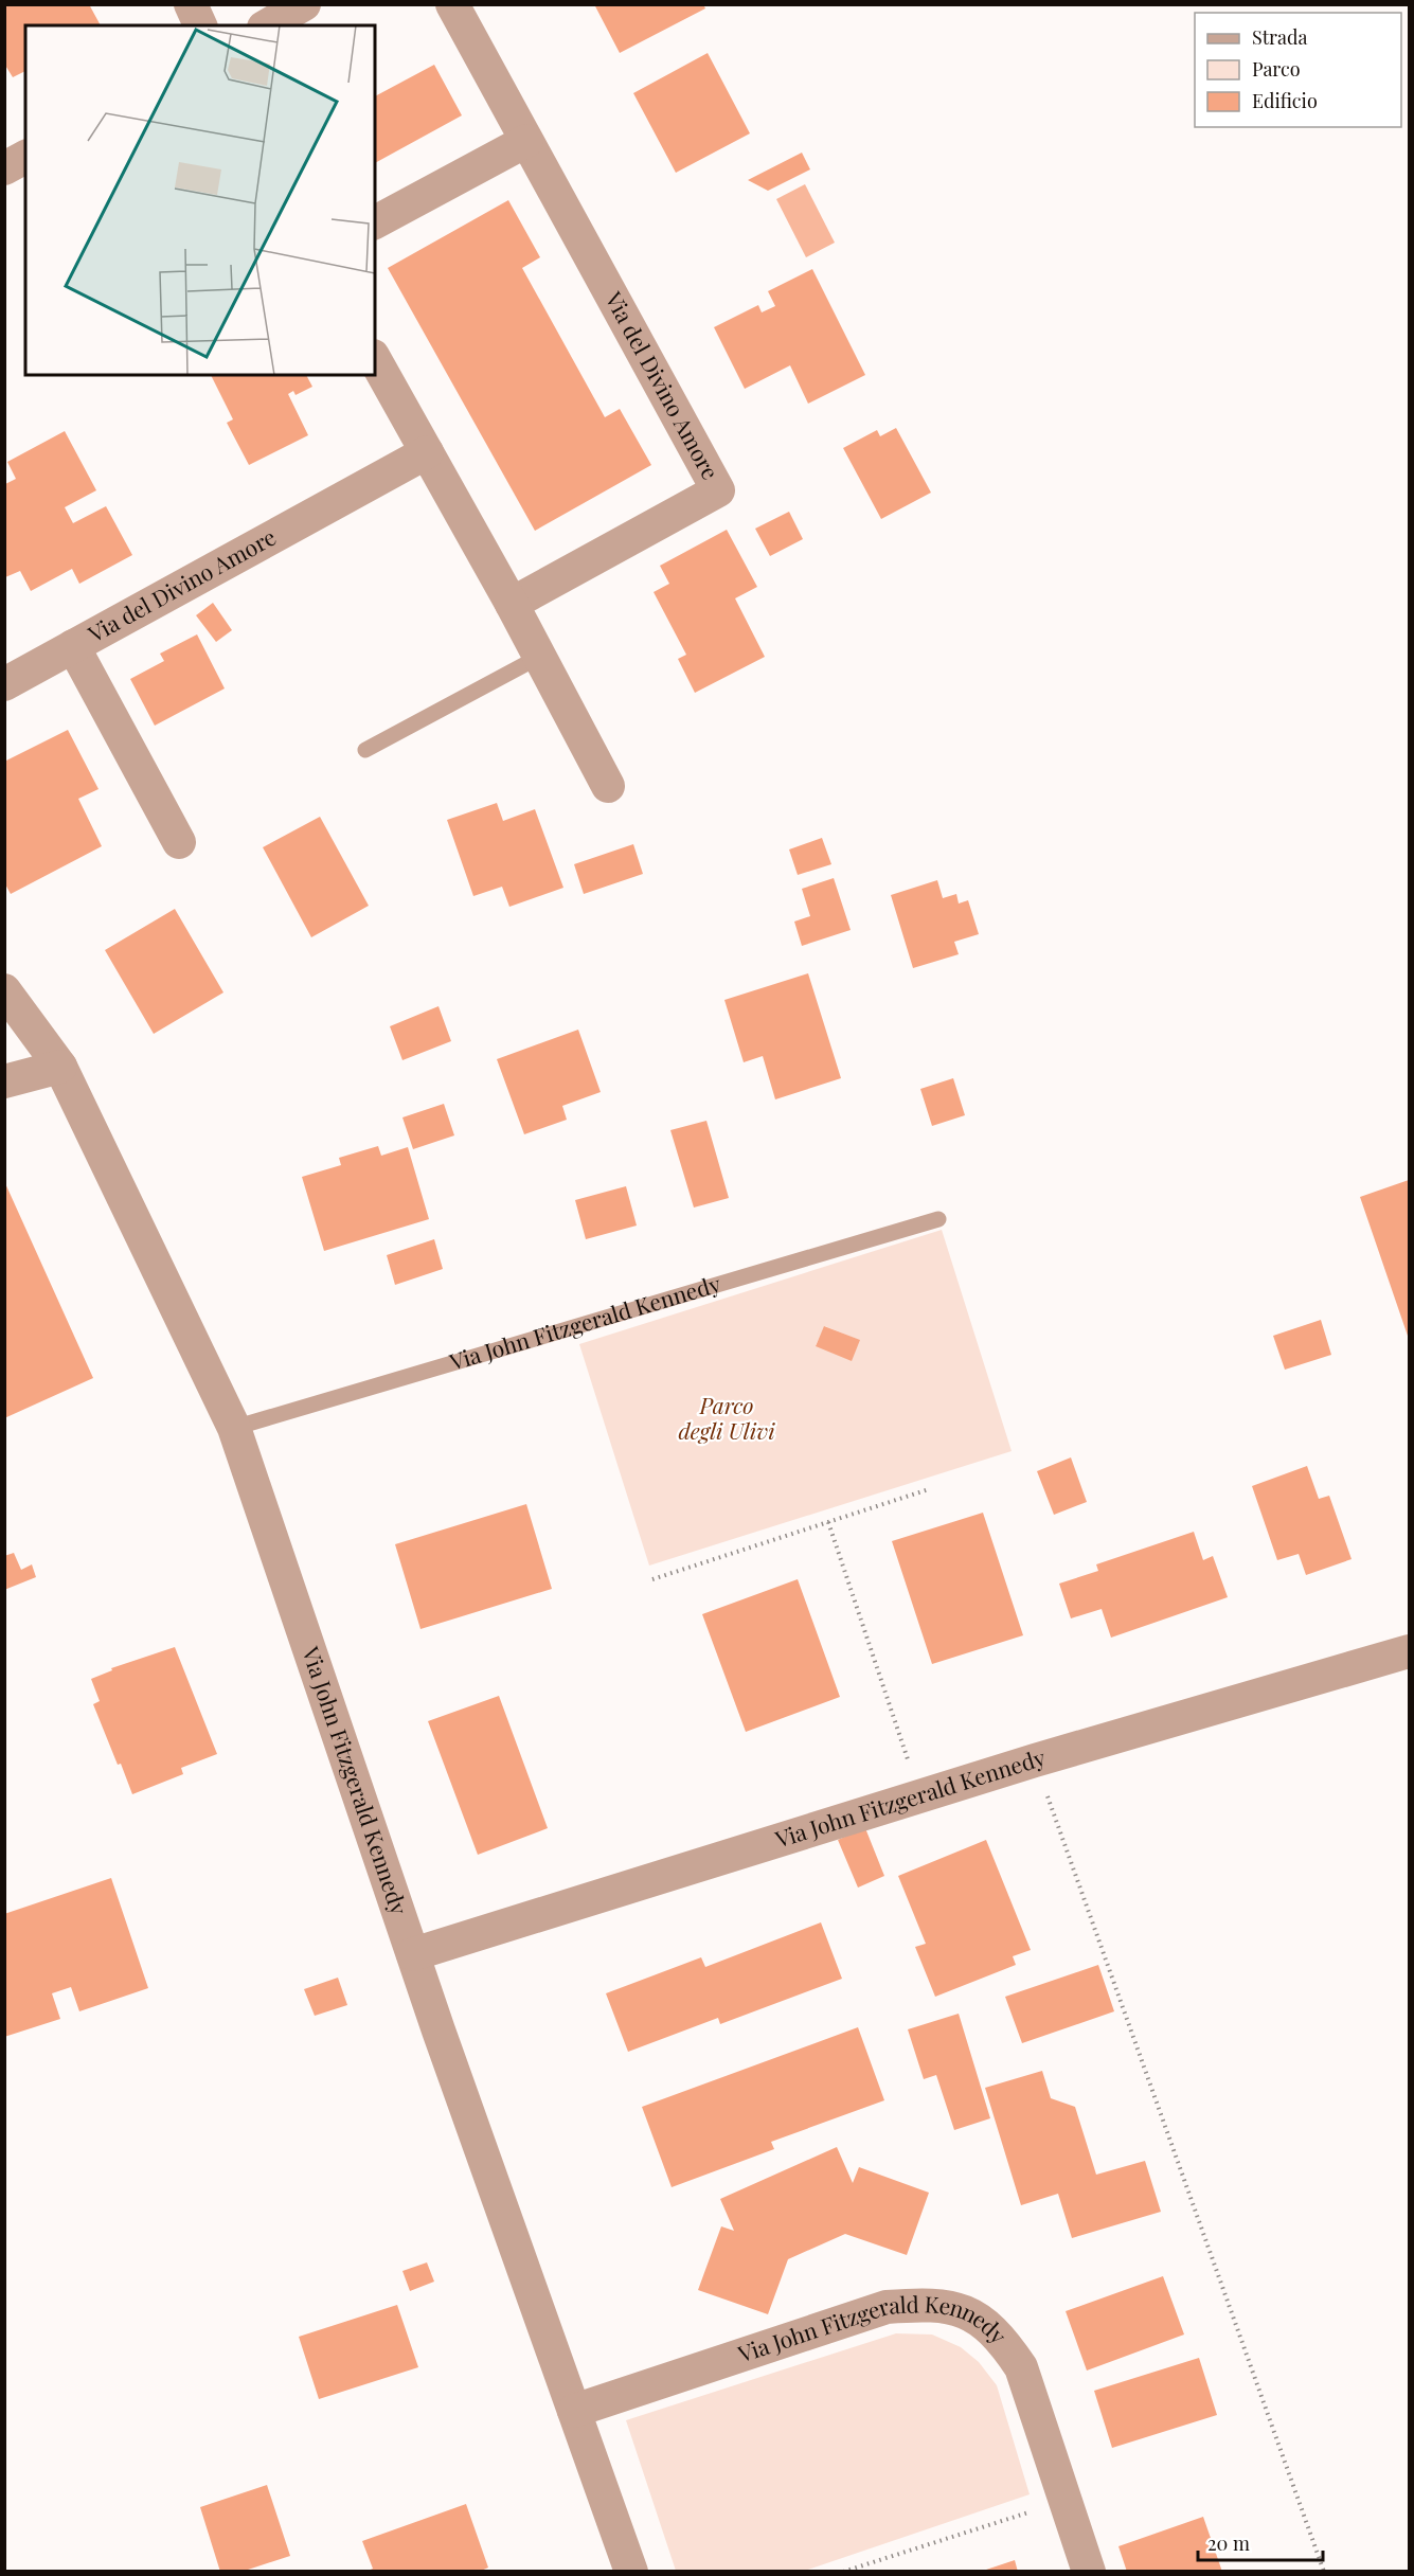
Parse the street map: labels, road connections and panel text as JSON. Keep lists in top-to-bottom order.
{
  "streets": {
    "street": ["Via del Divino Amore", "Via John Fitzgerald Kennedy"]
  },
  "parks": ["Parco degli Ulivi"],
  "legend": ["Strada", "Parco", "Edificio"],
  "scale_bar": "20 m"
}
